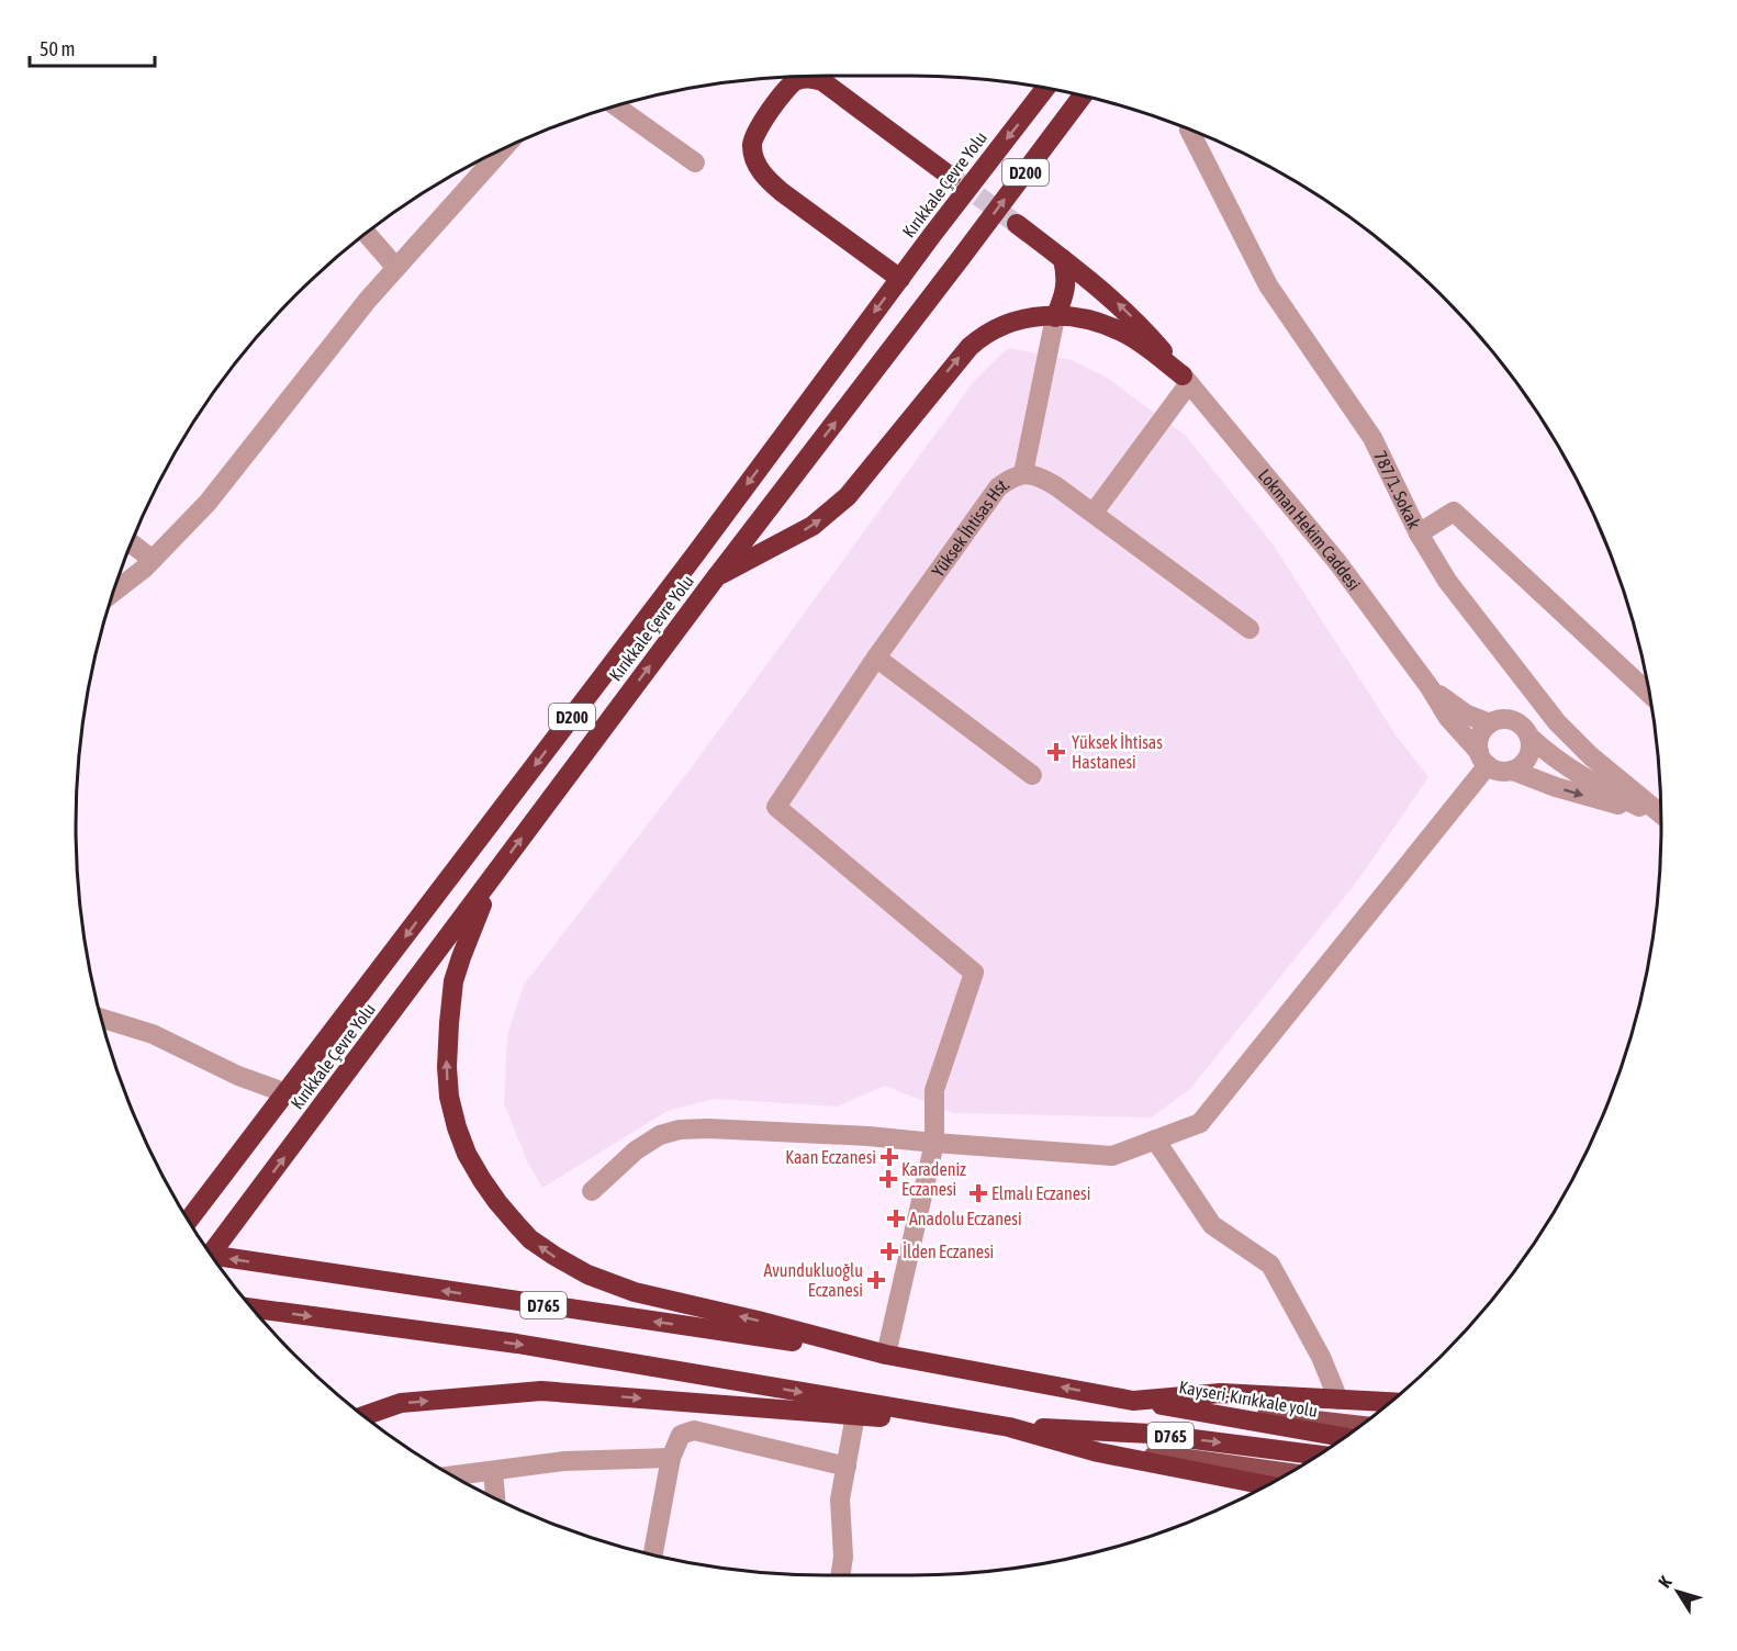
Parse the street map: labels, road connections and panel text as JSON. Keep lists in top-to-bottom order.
{
  "streets": {
    "highway": [
      "D200",
      "Kırıkkale Çevre Yolu",
      "D765",
      "Kayseri-Kırıkkale yolu"
    ],
    "street": ["787/1. Sokak", "Yüksek İhtisas Hst.", "Lokman Hekim Caddesi"]
  },
  "places": {
    "health": [
      "Yüksek İhtisas Hastanesi",
      "Kaan Eczanesi",
      "Karadeniz Eczanesi",
      "Elmalı Eczanesi",
      "Anadolu Eczanesi",
      "İlden Eczanesi",
      "Avundukluoğlu Eczanesi"
    ]
  },
  "scale_bar": "50 m",
  "north": "top left"
}
